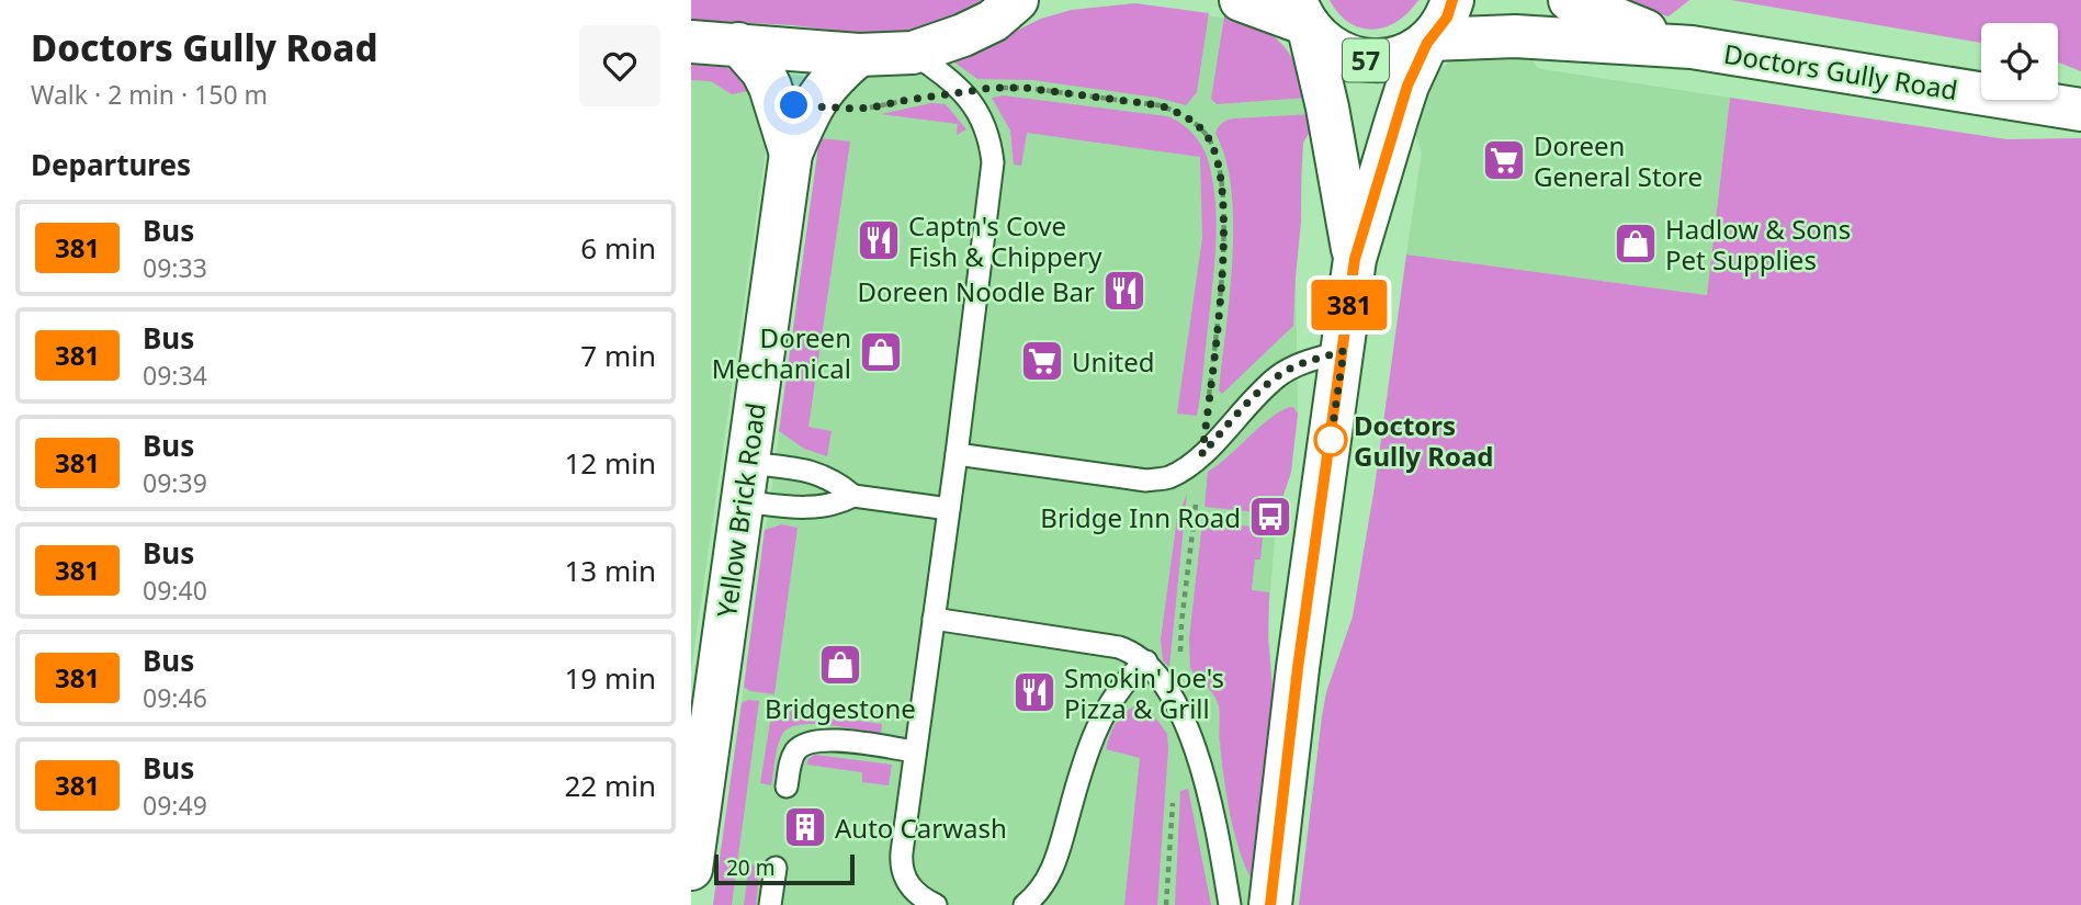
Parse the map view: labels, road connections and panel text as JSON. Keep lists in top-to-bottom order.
{
  "streets": {
    "street": ["57", "Doctors Gully Road", "Yellow Brick Road"]
  },
  "crossings": [
    ["57", "Doctors Gully Road"]
  ],
  "places": {
    "supermarket": ["Doreen General Store", "United"],
    "restaurant": ["Captn's Cove Fish & Chippery", "Doreen Noodle Bar", "Smokin' Joe's Pizza & Grill"],
    "shop": ["Hadlow & Sons Pet Supplies", "Doreen Mechanical", "Bridgestone"],
    "other": ["Doctors Gully Road"],
    "bus stop": ["Bridge Inn Road"],
    "building": ["Auto Carwash"]
  },
  "lines": ["bus line 381"],
  "scale_bar": "20 m",
  "page": {
    "heading": [
      ["Doctors Gully Road", "Walk · 2 min · 150 m"],
      "Departures"
    ],
    "on_map": "381",
    "list": [
      {
        "mark": "381",
        "name": "Bus",
        "note": "09:33",
        "value": "6 min"
      },
      {
        "mark": "381",
        "name": "Bus",
        "note": "09:34",
        "value": "7 min"
      },
      {
        "mark": "381",
        "name": "Bus",
        "note": "09:39",
        "value": "12 min"
      },
      {
        "mark": "381",
        "name": "Bus",
        "note": "09:40",
        "value": "13 min"
      },
      {
        "mark": "381",
        "name": "Bus",
        "note": "09:46",
        "value": "19 min"
      },
      {
        "mark": "381",
        "name": "Bus",
        "note": "09:49",
        "value": "22 min"
      }
    ],
    "scale": "20 m"
  }
}
